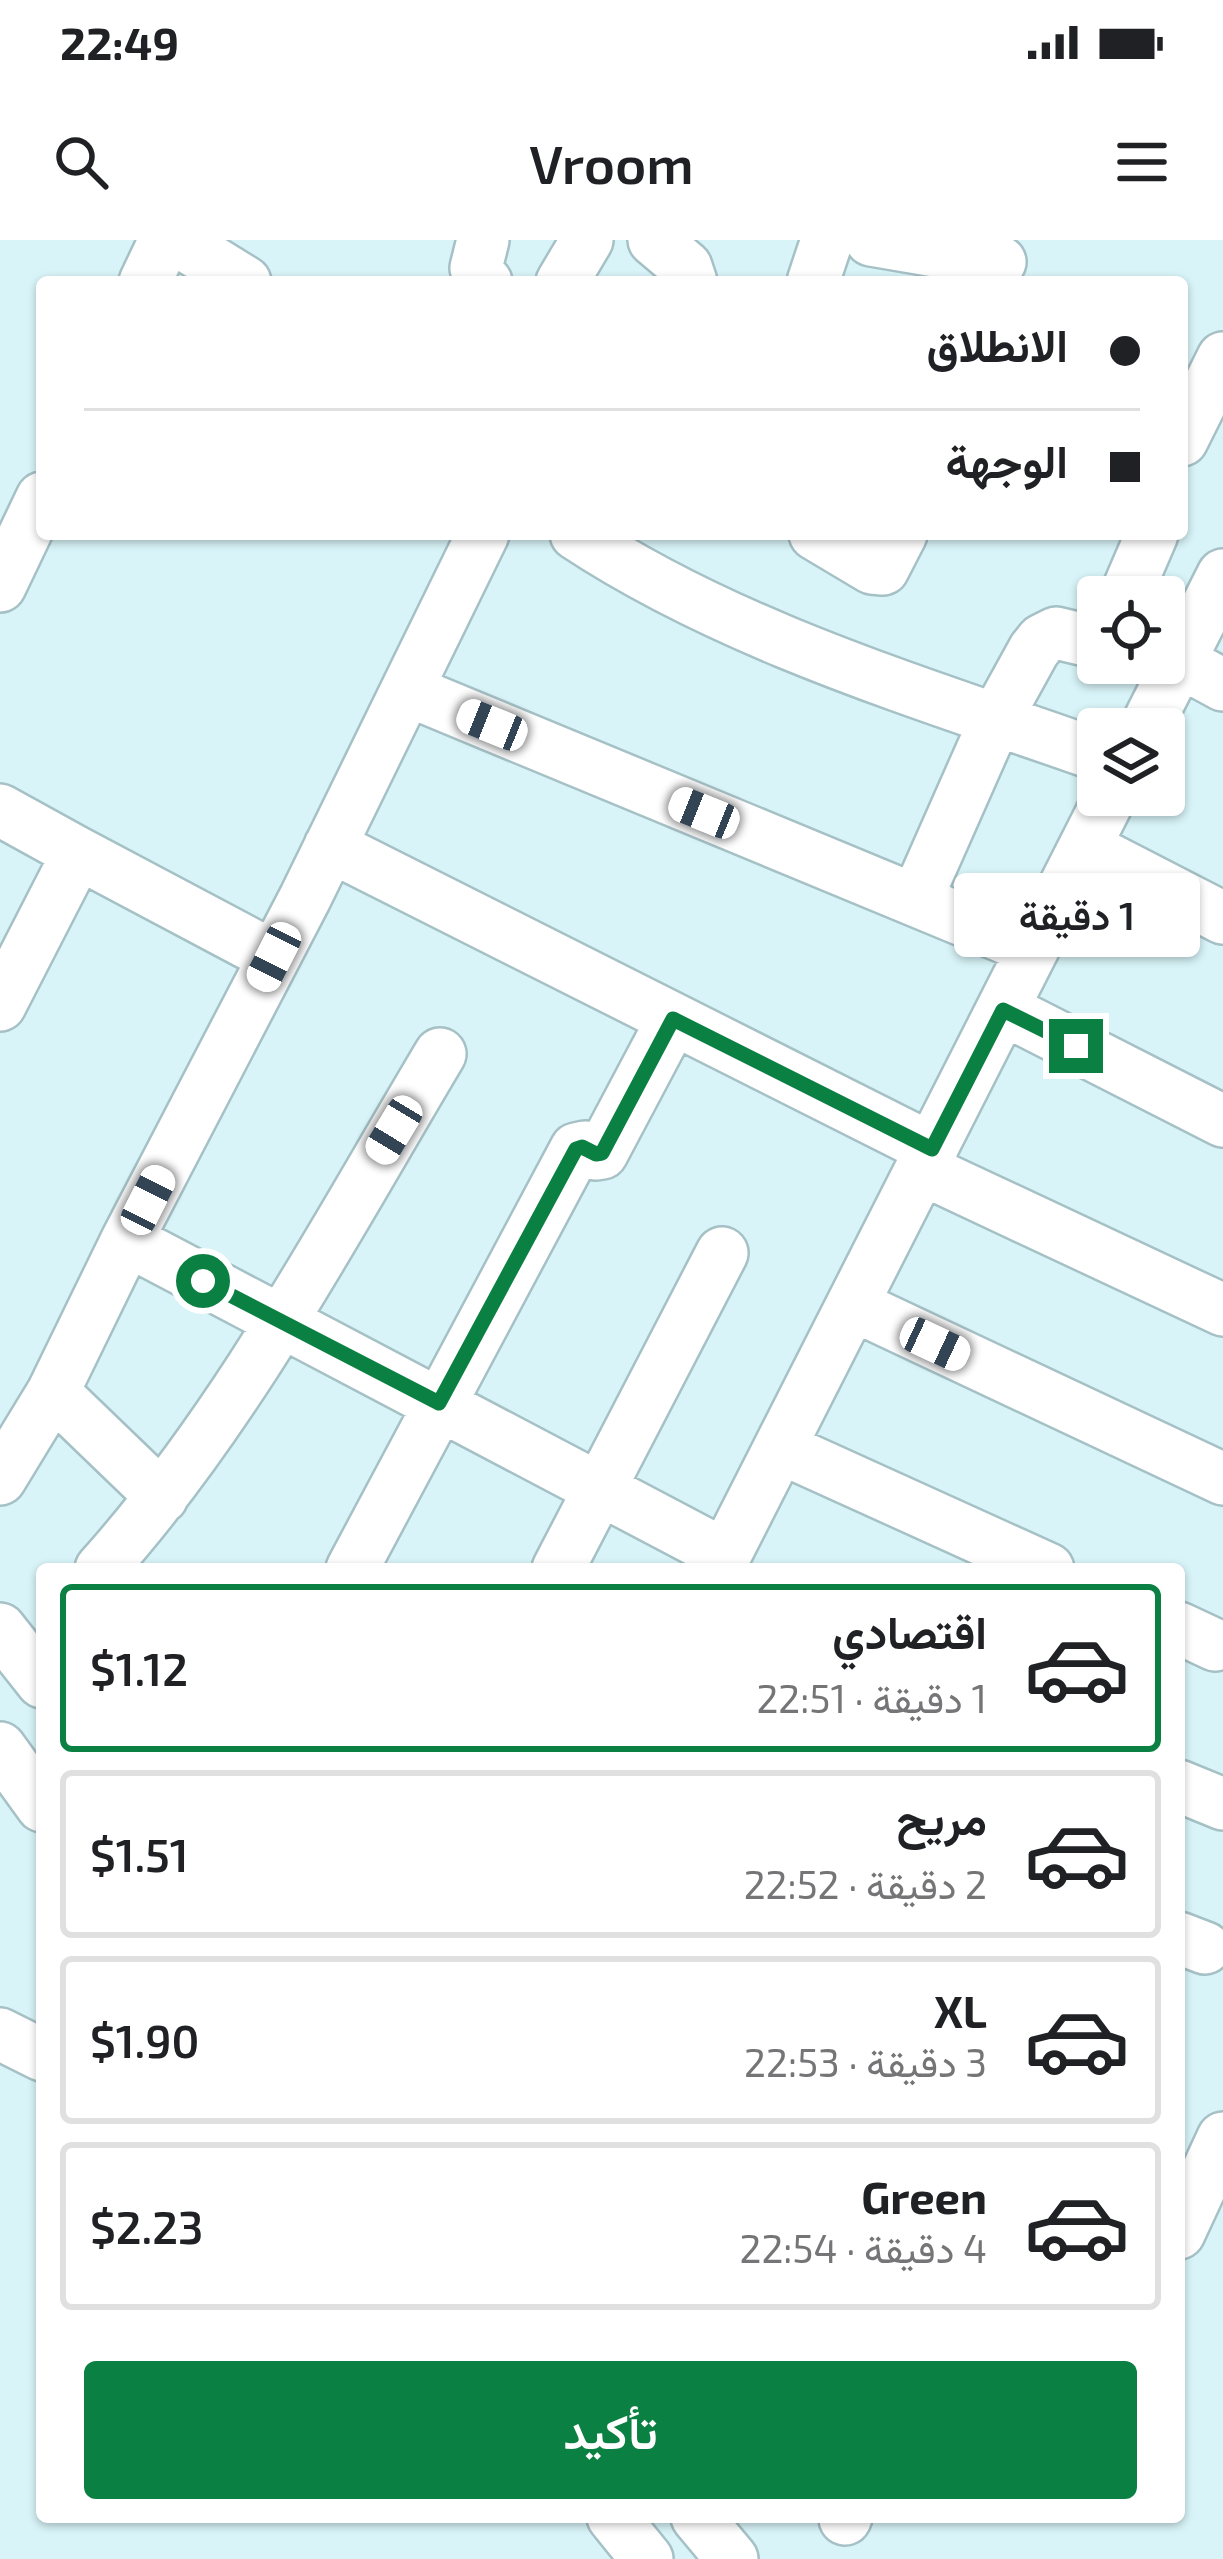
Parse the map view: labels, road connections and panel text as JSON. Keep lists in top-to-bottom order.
{
  "page": {
    "status": "22:49",
    "header": "Vroom",
    "banner": ["الانطلاق", "الوجهة"],
    "bubble": "1 دقيقة",
    "list": [
      {
        "name": "اقتصادي",
        "note": "1 دقيقة · 22:51",
        "value": "$1.12"
      },
      {
        "name": "مريح",
        "note": "2 دقيقة · 22:52",
        "value": "$1.51"
      },
      {
        "name": "XL",
        "note": "3 دقيقة · 22:53",
        "value": "$1.90"
      },
      {
        "name": "Green",
        "note": "4 دقيقة · 22:54",
        "value": "$2.23"
      }
    ],
    "buttons": "تأكيد"
  }
}
